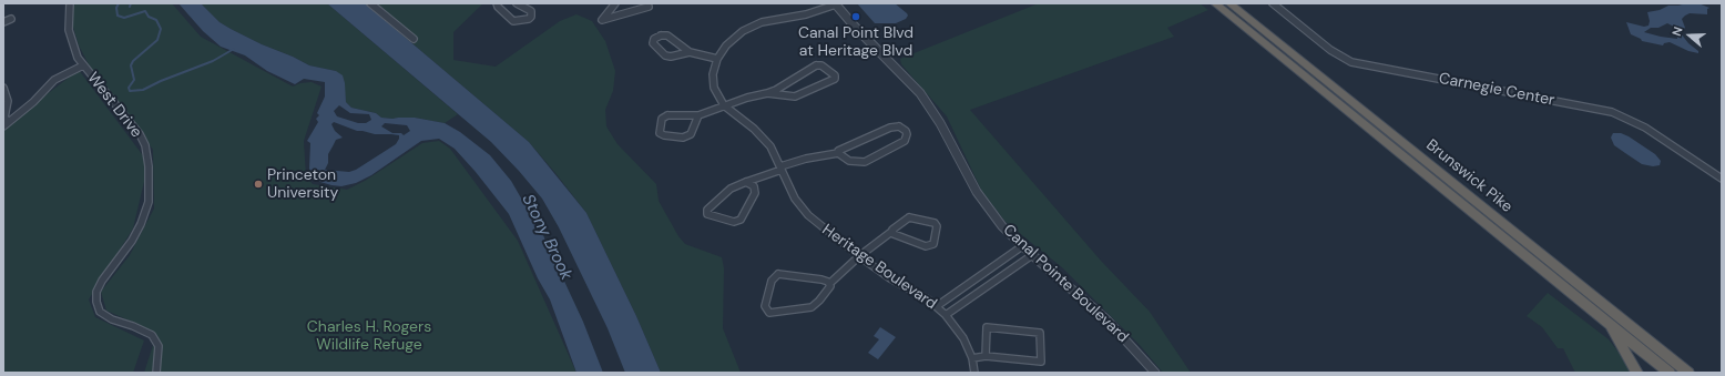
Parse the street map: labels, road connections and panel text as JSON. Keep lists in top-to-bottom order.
{
  "streets": {
    "highway": ["Brunswick Pike"],
    "street": [
      "Carnegie Center",
      "West Drive",
      "Heritage Boulevard",
      "Canal Pointe Boulevard"
    ]
  },
  "crossings": [
    ["Heritage Boulevard", "Canal Pointe Boulevard"]
  ],
  "water": ["Stony Brook"],
  "parks": ["Charles H. Rogers Wildlife Refuge"],
  "places": ["Canal Point Blvd at Heritage Blvd", "Princeton University"],
  "north": "left"
}
